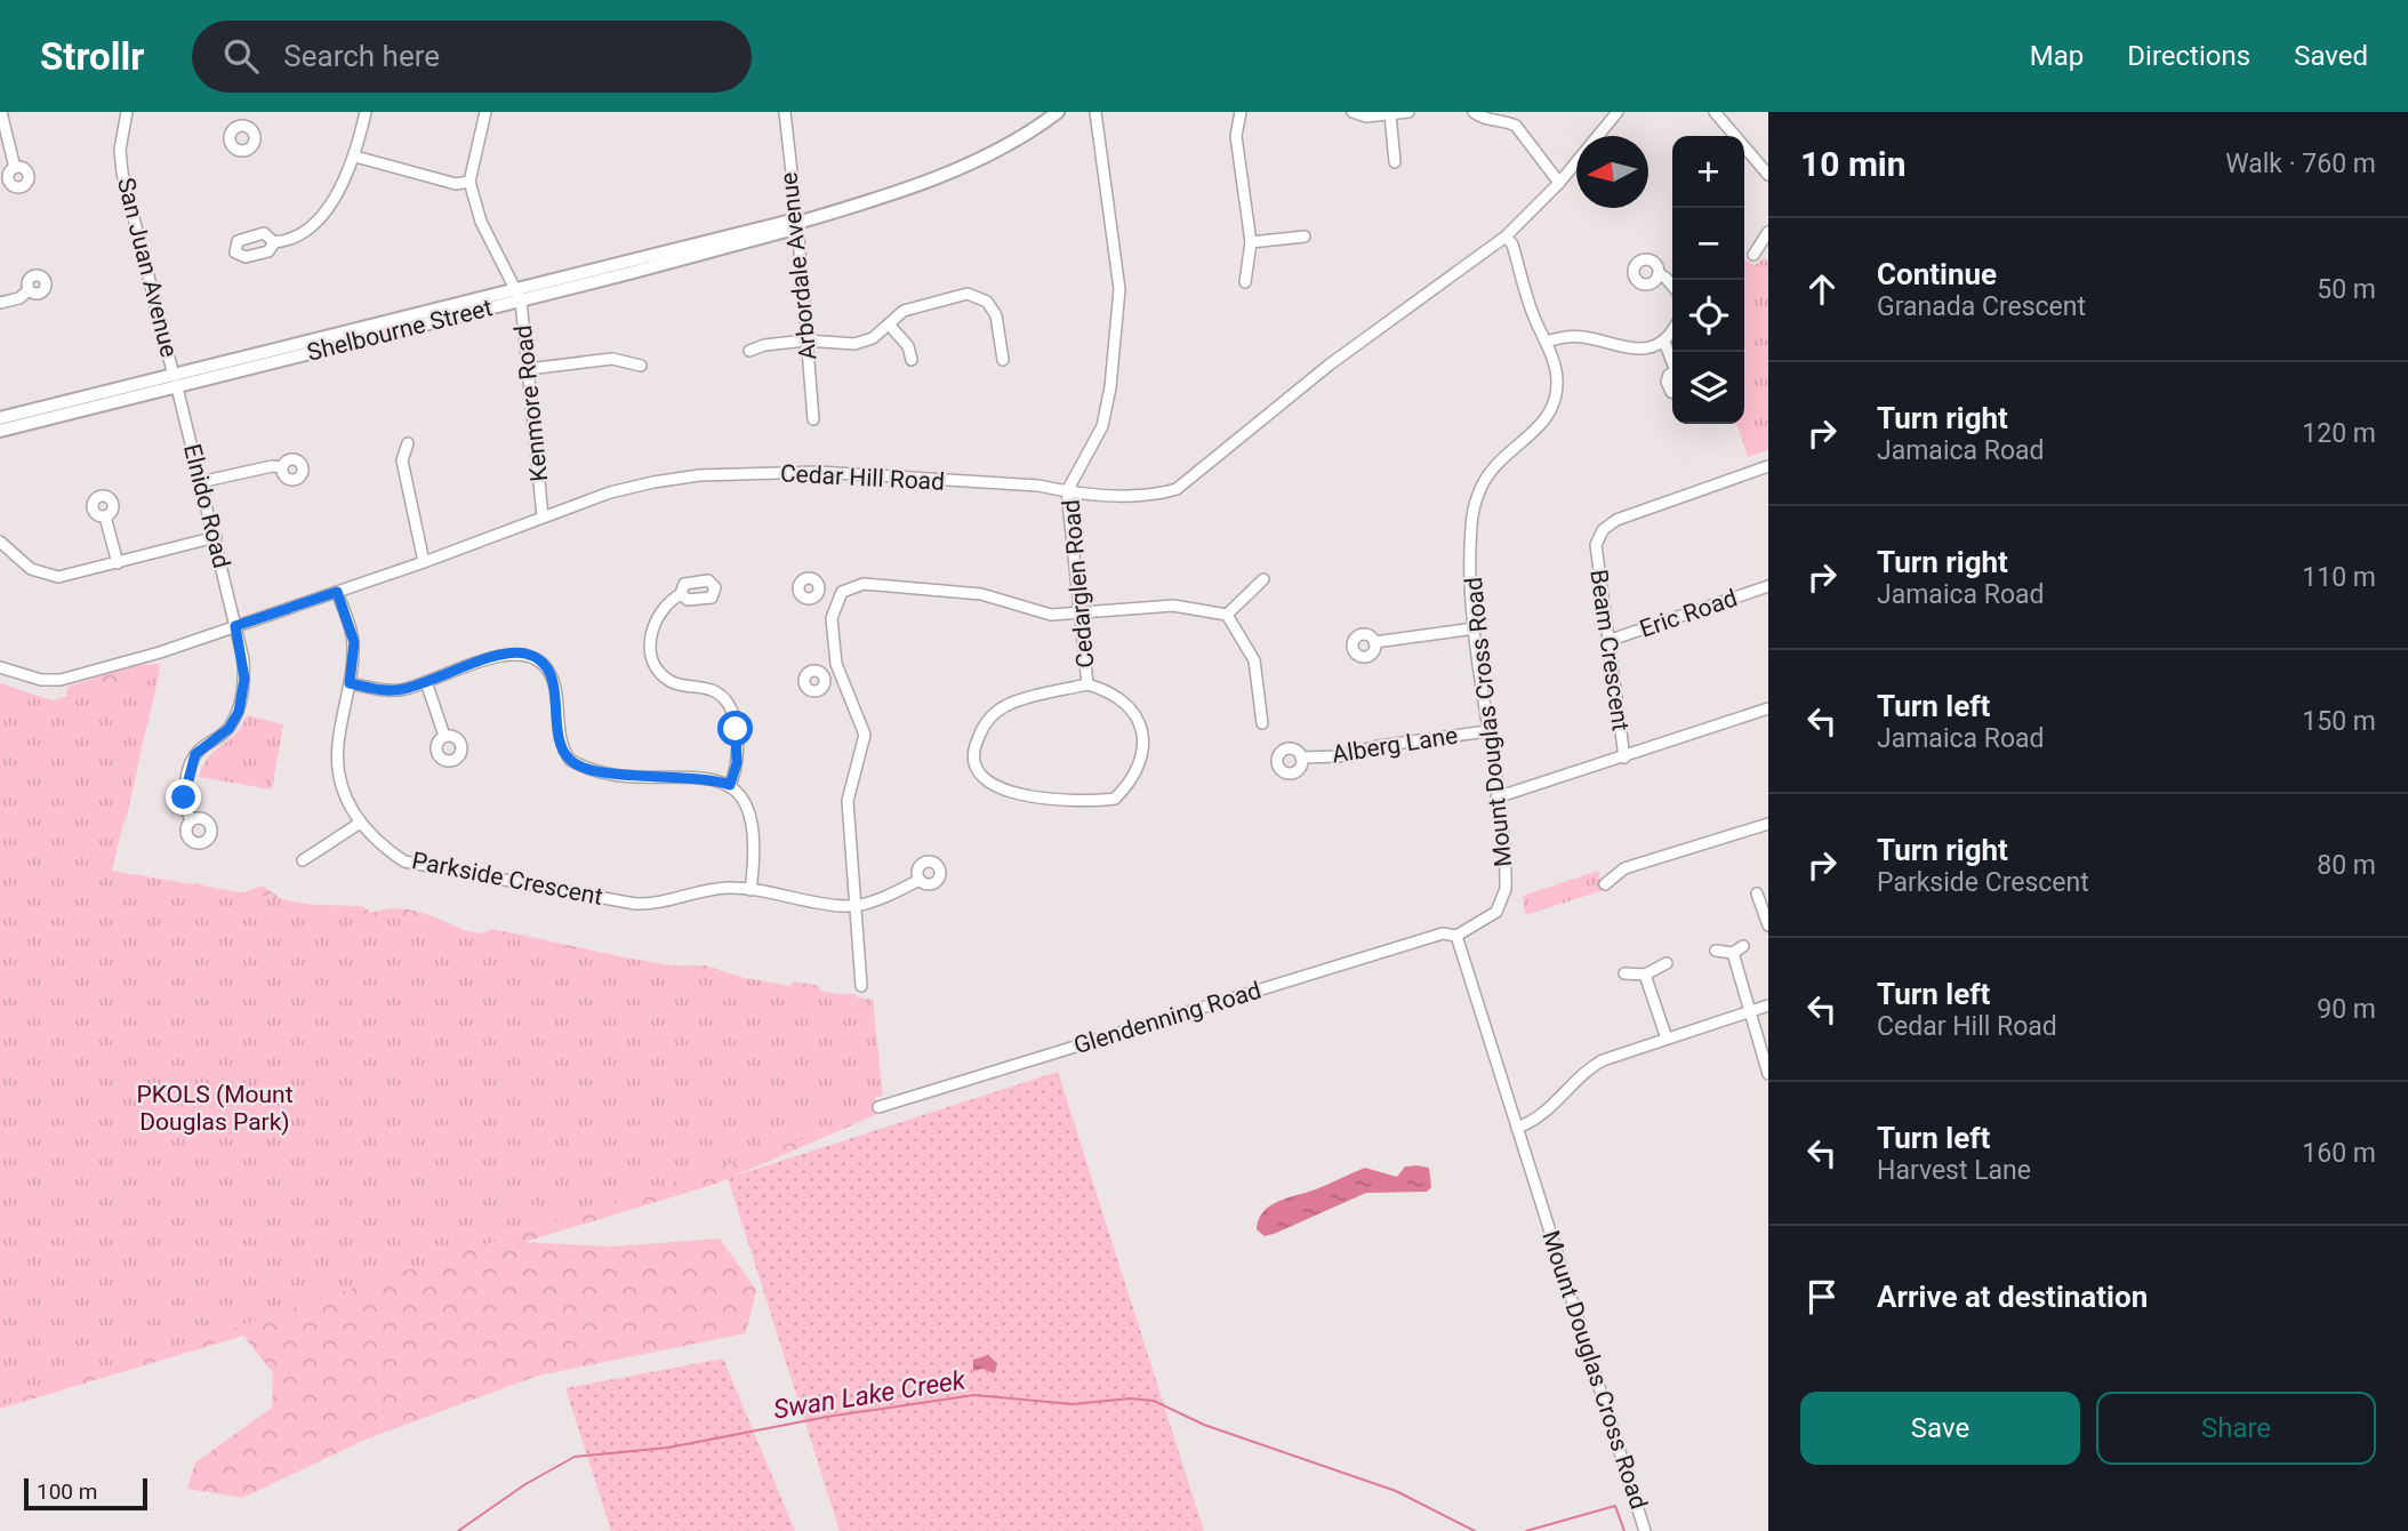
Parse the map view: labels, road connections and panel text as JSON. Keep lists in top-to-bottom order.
{
  "streets": {
    "main road": ["Shelbourne Street"],
    "street": [
      "Arbordale Avenue",
      "San Juan Avenue",
      "Kenmore Road",
      "Cedar Hill Road",
      "Elnido Road",
      "Cedarglen Road",
      "Eric Road",
      "Beam Crescent",
      "Mount Douglas Cross Road",
      "Alberg Lane",
      "Parkside Crescent",
      "Glendenning Road"
    ]
  },
  "crossings": [
    ["Arbordale Avenue", "Shelbourne Street"],
    ["San Juan Avenue", "Shelbourne Street"],
    ["San Juan Avenue", "Elnido Road"],
    ["Shelbourne Street", "Kenmore Road"],
    ["Shelbourne Street", "Elnido Road"],
    ["Kenmore Road", "Cedar Hill Road"],
    ["Cedar Hill Road", "Elnido Road"],
    ["Cedar Hill Road", "Cedarglen Road"],
    ["Cedar Hill Road", "Mount Douglas Cross Road"],
    ["Cedar Hill Road", "Parkside Crescent"],
    ["Eric Road", "Beam Crescent"],
    ["Mount Douglas Cross Road", "Alberg Lane"],
    ["Mount Douglas Cross Road", "Glendenning Road"]
  ],
  "water": ["Swan Lake Creek"],
  "parks": ["PKOLS (Mount Douglas Park)"],
  "scale_bar": "100 m",
  "north": "left",
  "page": {
    "header": "Strollr",
    "search": "Search here",
    "nav": ["Map", "Directions", "Saved"],
    "heading": ["10 min", "Walk · 760 m"],
    "map_buttons": ["+", "−"],
    "list": [
      ["Continue", "Granada Crescent", "50 m"],
      ["Turn right", "Jamaica Road", "120 m"],
      ["Turn right", "Jamaica Road", "110 m"],
      ["Turn left", "Jamaica Road", "150 m"],
      ["Turn right", "Parkside Crescent", "80 m"],
      ["Turn left", "Cedar Hill Road", "90 m"],
      ["Turn left", "Harvest Lane", "160 m"],
      "Arrive at destination"
    ],
    "buttons": ["Save", "Share"],
    "scale": "100 m"
  }
}
